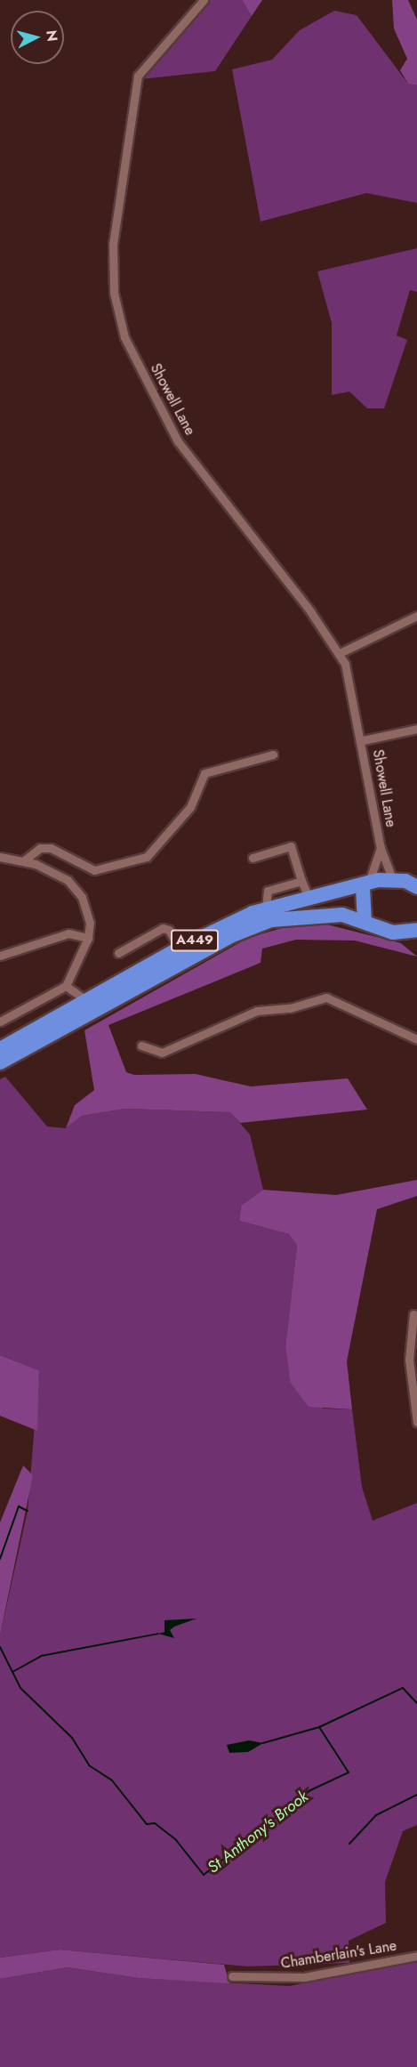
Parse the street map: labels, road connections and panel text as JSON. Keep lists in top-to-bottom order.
{
  "streets": {
    "highway": ["A449"],
    "street": ["Showell Lane", "Chamberlain's Lane"]
  },
  "crossings": [
    ["Showell Lane", "A449"]
  ],
  "water": ["St Anthony's Brook"],
  "north": "right"
}
